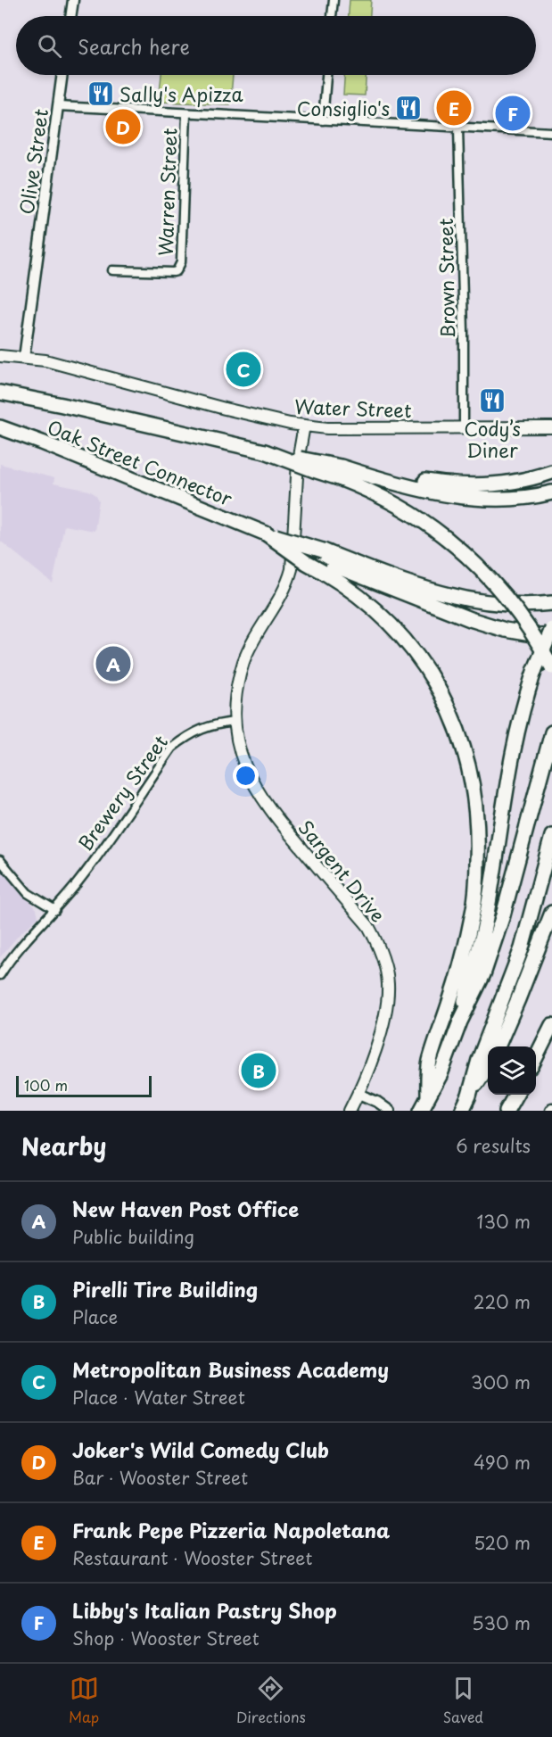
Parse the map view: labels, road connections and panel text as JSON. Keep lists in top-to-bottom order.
{
  "streets": {
    "highway": ["Oak Street Connector"],
    "main road": ["Water Street", "Sargent Drive"],
    "street": [
      "Olive Street",
      "Warren Street",
      "Brown Street",
      "Brewery Street"
    ]
  },
  "crossings": [
    ["Olive Street", "Water Street"],
    ["Brown Street", "Water Street"],
    ["Brewery Street", "Sargent Drive"]
  ],
  "places": {
    "restaurant": ["Sally's Apizza", "Consiglio's", "Cody’s Diner"]
  },
  "scale_bar": "100 m",
  "page": {
    "search": "Search here",
    "pins": [
      "E",
      "F",
      "D",
      "C",
      "A",
      "B"
    ],
    "scale": "100 m",
    "heading": ["Nearby", "6 results"],
    "list": [
      {
        "mark": "A",
        "name": "New Haven Post Office",
        "note": "Public building",
        "value": "130 m"
      },
      {
        "mark": "B",
        "name": "Pirelli Tire Building",
        "note": "Place",
        "value": "220 m"
      },
      {
        "mark": "C",
        "name": "Metropolitan Business Academy",
        "note": "Place · Water Street",
        "value": "300 m"
      },
      {
        "mark": "D",
        "name": "Joker's Wild Comedy Club",
        "note": "Bar · Wooster Street",
        "value": "490 m"
      },
      {
        "mark": "E",
        "name": "Frank Pepe Pizzeria Napoletana",
        "note": "Restaurant · Wooster Street",
        "value": "520 m"
      },
      {
        "mark": "F",
        "name": "Libby's Italian Pastry Shop",
        "note": "Shop · Wooster Street",
        "value": "530 m"
      }
    ],
    "nav": ["Map", "Directions", "Saved"]
  }
}
